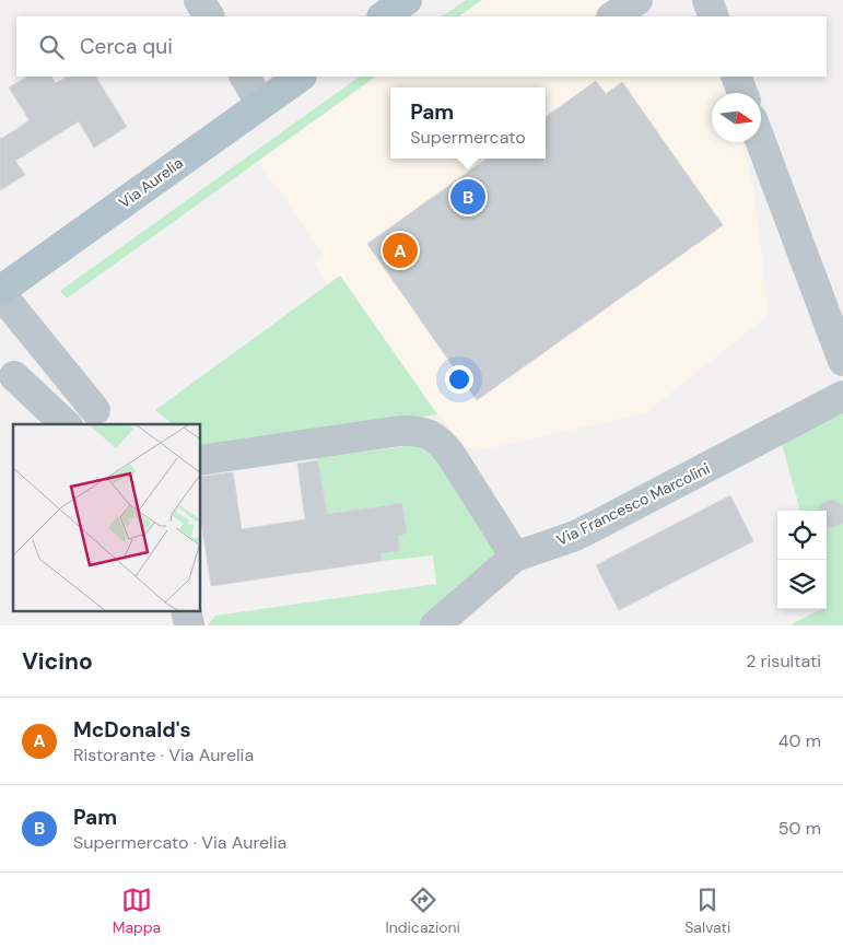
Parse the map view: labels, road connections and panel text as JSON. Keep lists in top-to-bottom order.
{
  "streets": {
    "main road": ["Via Aurelia"],
    "street": ["Via Francesco Marcolini"]
  },
  "north": "right",
  "page": {
    "search": "Cerca qui",
    "popup": ["Pam", "Supermercato"],
    "pins": ["B", "A"],
    "heading": ["Vicino", "2 risultati"],
    "list": [
      {
        "mark": "A",
        "name": "McDonald's",
        "note": "Ristorante · Via Aurelia",
        "value": "40 m"
      },
      {
        "mark": "B",
        "name": "Pam",
        "note": "Supermercato · Via Aurelia",
        "value": "50 m"
      }
    ],
    "nav": ["Mappa", "Indicazioni", "Salvati"]
  }
}
